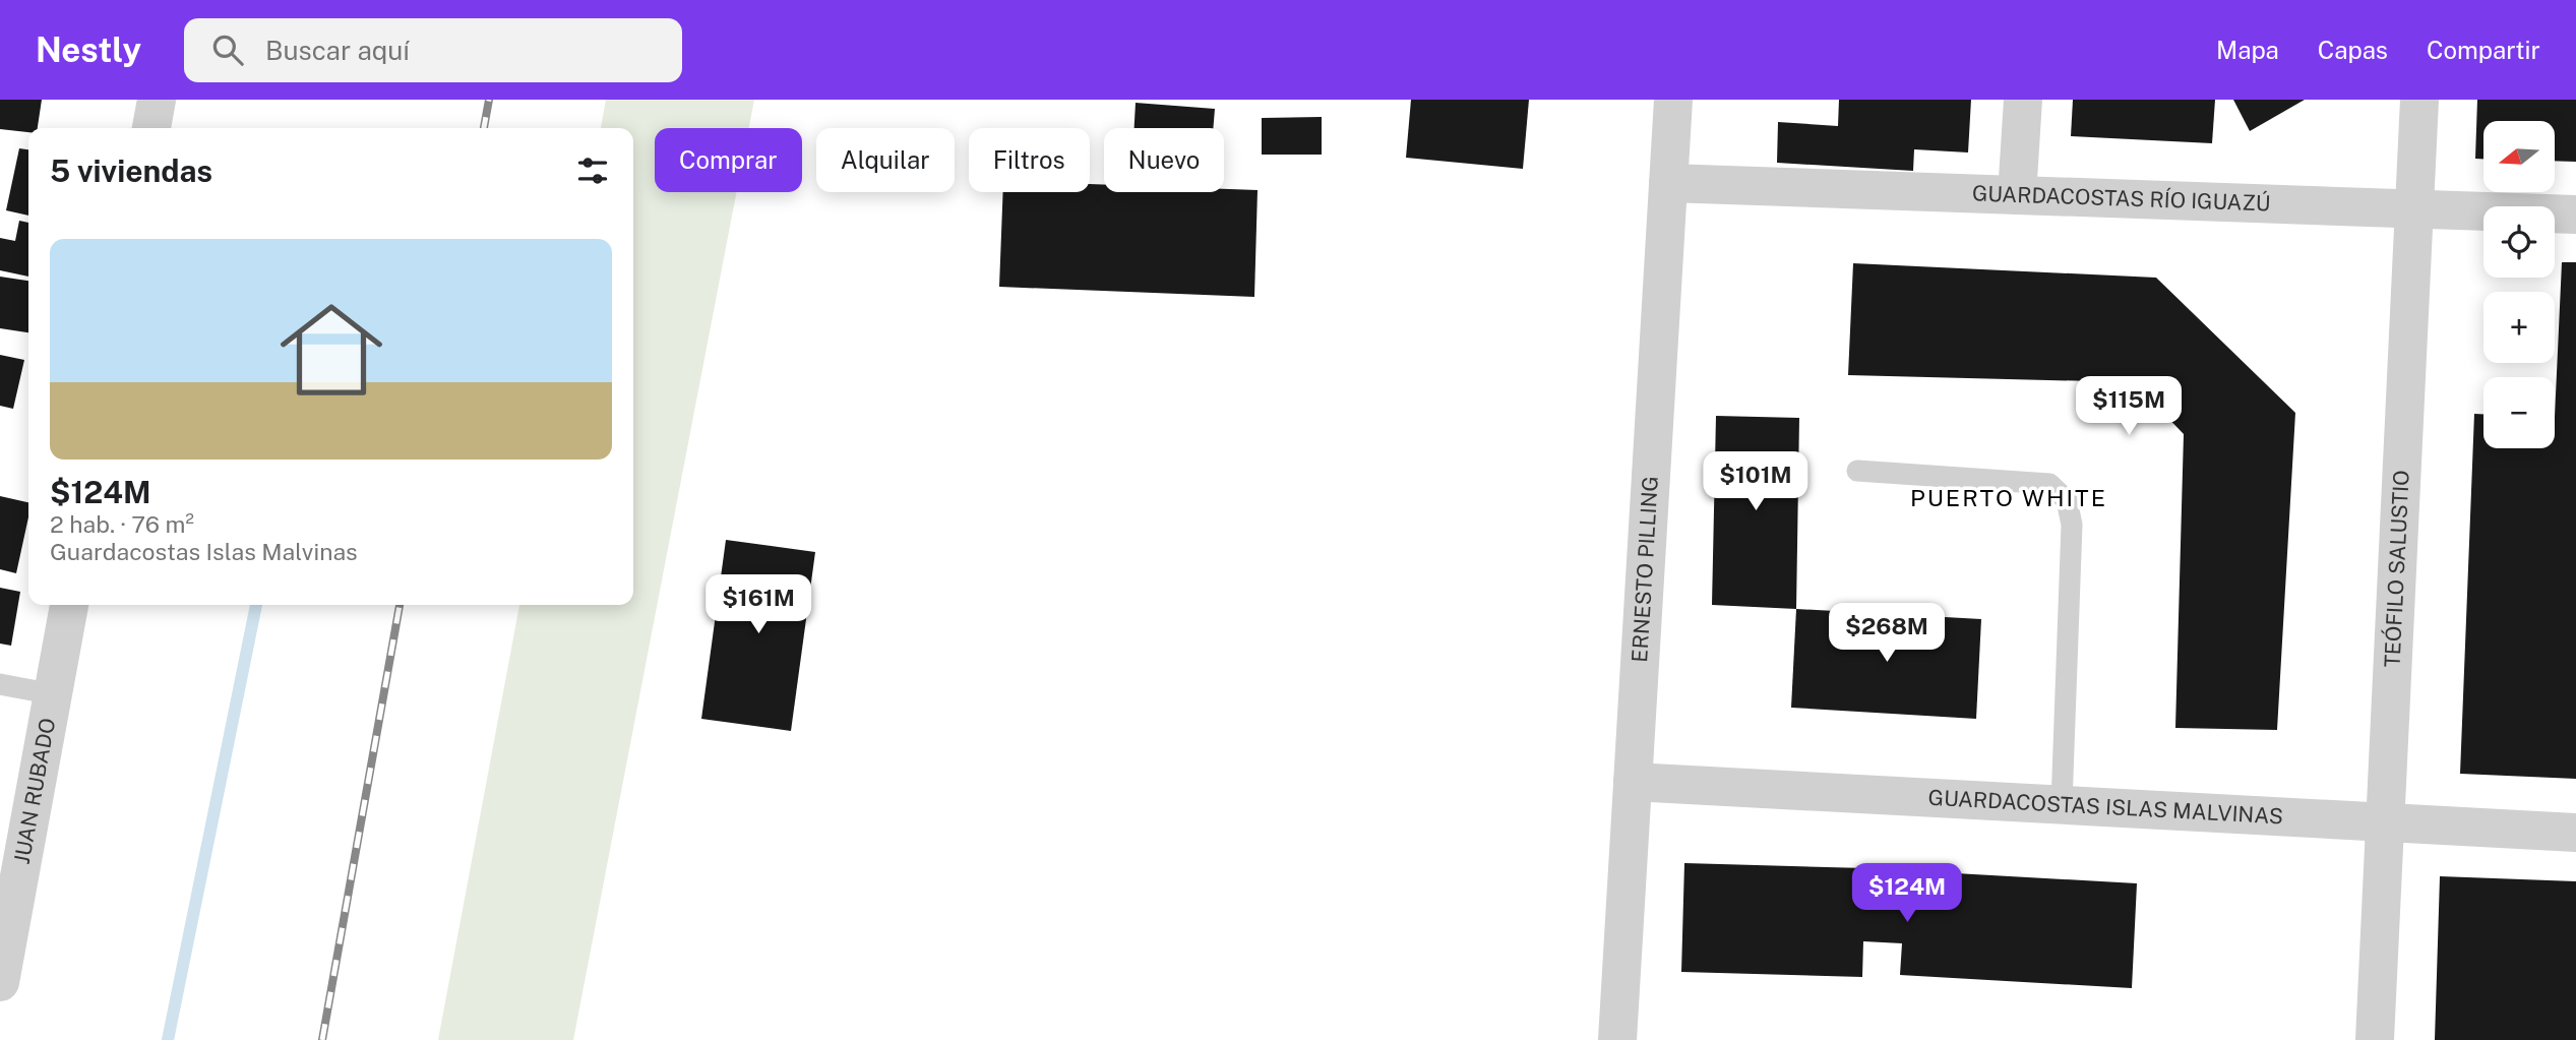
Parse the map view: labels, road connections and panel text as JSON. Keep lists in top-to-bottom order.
{
  "streets": {
    "street": [
      "GUARDACOSTAS RÍO IGUAZÚ",
      "TEÓFILO SALUSTIO",
      "ERNESTO PILLING",
      "JUAN RUBADO",
      "GUARDACOSTAS ISLAS MALVINAS"
    ]
  },
  "crossings": [
    ["GUARDACOSTAS RÍO IGUAZÚ", "TEÓFILO SALUSTIO"],
    ["GUARDACOSTAS RÍO IGUAZÚ", "ERNESTO PILLING"],
    ["TEÓFILO SALUSTIO", "GUARDACOSTAS ISLAS MALVINAS"],
    ["ERNESTO PILLING", "GUARDACOSTAS ISLAS MALVINAS"]
  ],
  "districts": ["PUERTO WHITE"],
  "north": "left",
  "page": {
    "header": "Nestly",
    "search": "Buscar aquí",
    "nav": ["Mapa", "Capas", "Compartir"],
    "map_buttons": ["+", "−"],
    "chip": [
      "Comprar",
      "Alquilar",
      "Filtros",
      "Nuevo"
    ],
    "heading": "5 viviendas",
    "list": [
      {
        "name": "$124M",
        "note": "2 hab. · 76 m² · Guardacostas Islas Malvinas"
      }
    ],
    "price": [
      "$115M",
      "$101M",
      "$161M",
      "$268M",
      "$124M"
    ]
  }
}
